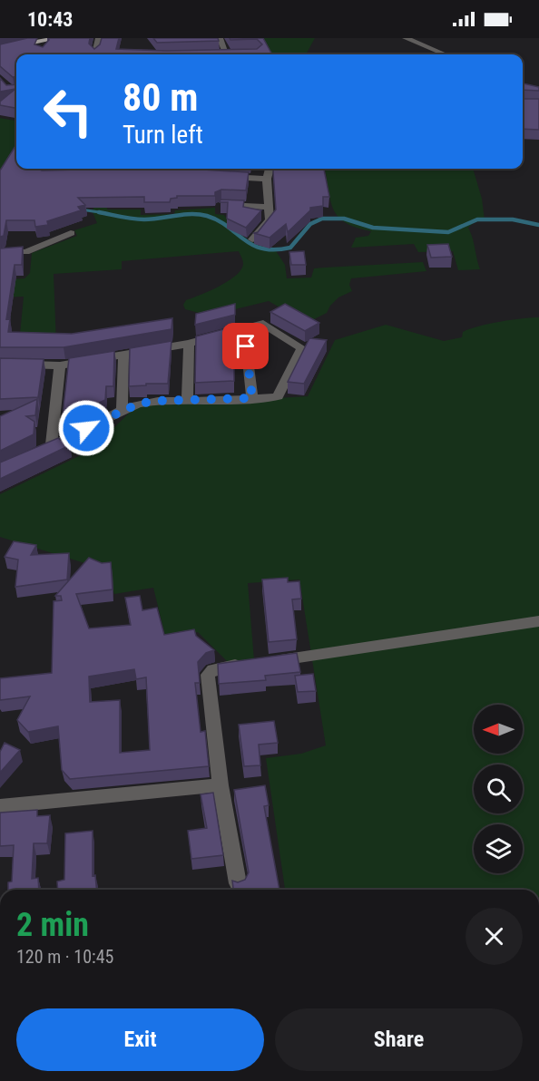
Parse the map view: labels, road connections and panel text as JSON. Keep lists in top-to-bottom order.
{
  "north": "left",
  "page": {
    "status": "10:43",
    "turn": ["80 m", "Turn left"],
    "heading": ["2 min", "120 m · 10:45"],
    "buttons": ["Exit", "Share"]
  }
}
